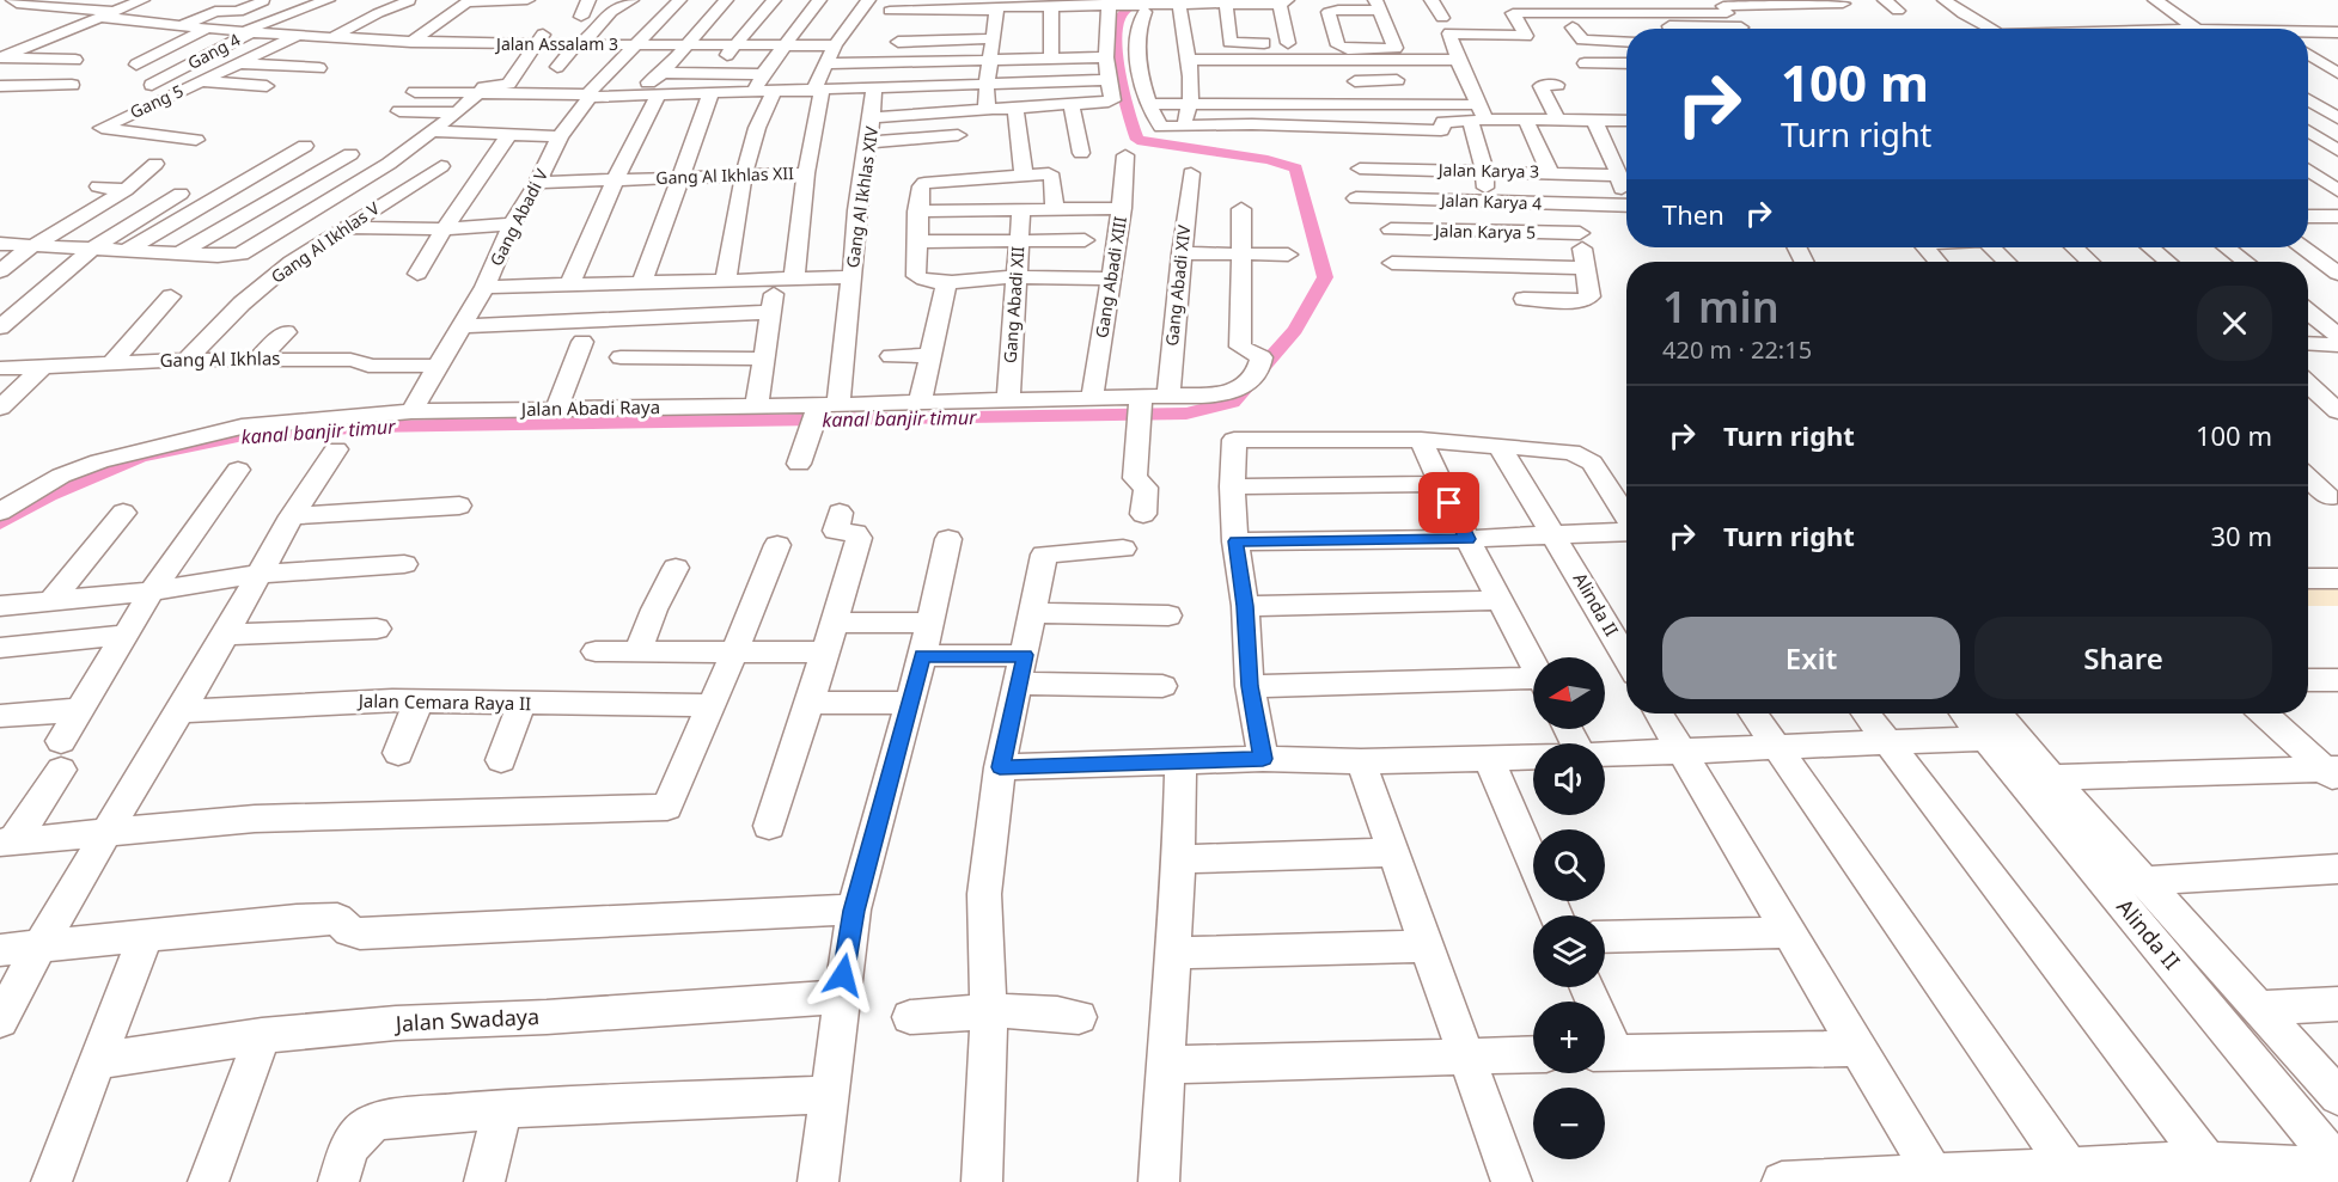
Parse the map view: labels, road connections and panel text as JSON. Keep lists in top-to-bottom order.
{
  "streets": {
    "street": [
      "Jalan Assalam 3",
      "Gang 4",
      "Gang 5",
      "Jalan Karya 3",
      "Gang Al Ikhlas XII",
      "Gang Al Ikhlas XIV",
      "Jalan Karya 4",
      "Gang Abadi V",
      "Jalan Karya 5",
      "Gang Al Ikhlas V",
      "Gang Abadi XIII",
      "Gang Abadi XIV",
      "Gang Abadi XII",
      "Gang Al Ikhlas",
      "Jalan Abadi Raya",
      "Alinda II",
      "Jalan Cemara Raya II",
      "Jalan Swadaya"
    ]
  },
  "crossings": [
    ["Jalan Assalam 3", "Gang 4"],
    ["Jalan Assalam 3", "Gang 5"],
    ["Jalan Assalam 3", "Gang Abadi V"],
    ["Gang Al Ikhlas XII", "Gang Abadi V"],
    ["Gang Al Ikhlas XII", "Jalan Abadi Raya"],
    ["Gang Al Ikhlas XIV", "Jalan Abadi Raya"],
    ["Gang Abadi V", "Gang Al Ikhlas"],
    ["Gang Abadi V", "Jalan Abadi Raya"],
    ["Gang Al Ikhlas V", "Gang Al Ikhlas"],
    ["Gang Abadi XIII", "Jalan Abadi Raya"],
    ["Gang Abadi XIV", "Jalan Abadi Raya"],
    ["Gang Abadi XII", "Jalan Abadi Raya"]
  ],
  "water": ["kanal banjir timur"],
  "north": "left",
  "page": {
    "turn": ["100 m", "Turn right"],
    "then": "Then",
    "heading": ["1 min", "420 m · 22:15"],
    "list": [
      {
        "name": "Turn right",
        "value": "100 m"
      },
      {
        "name": "Turn right",
        "value": "30 m"
      }
    ],
    "buttons": ["Exit", "Share"],
    "map_buttons": ["+", "−"]
  }
}
